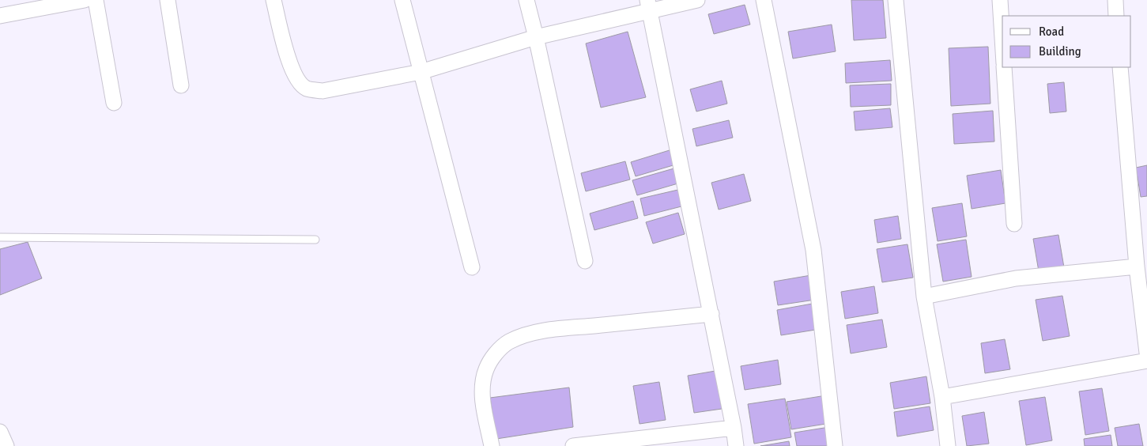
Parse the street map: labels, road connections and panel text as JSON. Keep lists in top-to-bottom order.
{
  "legend": ["Road", "Building"]
}
